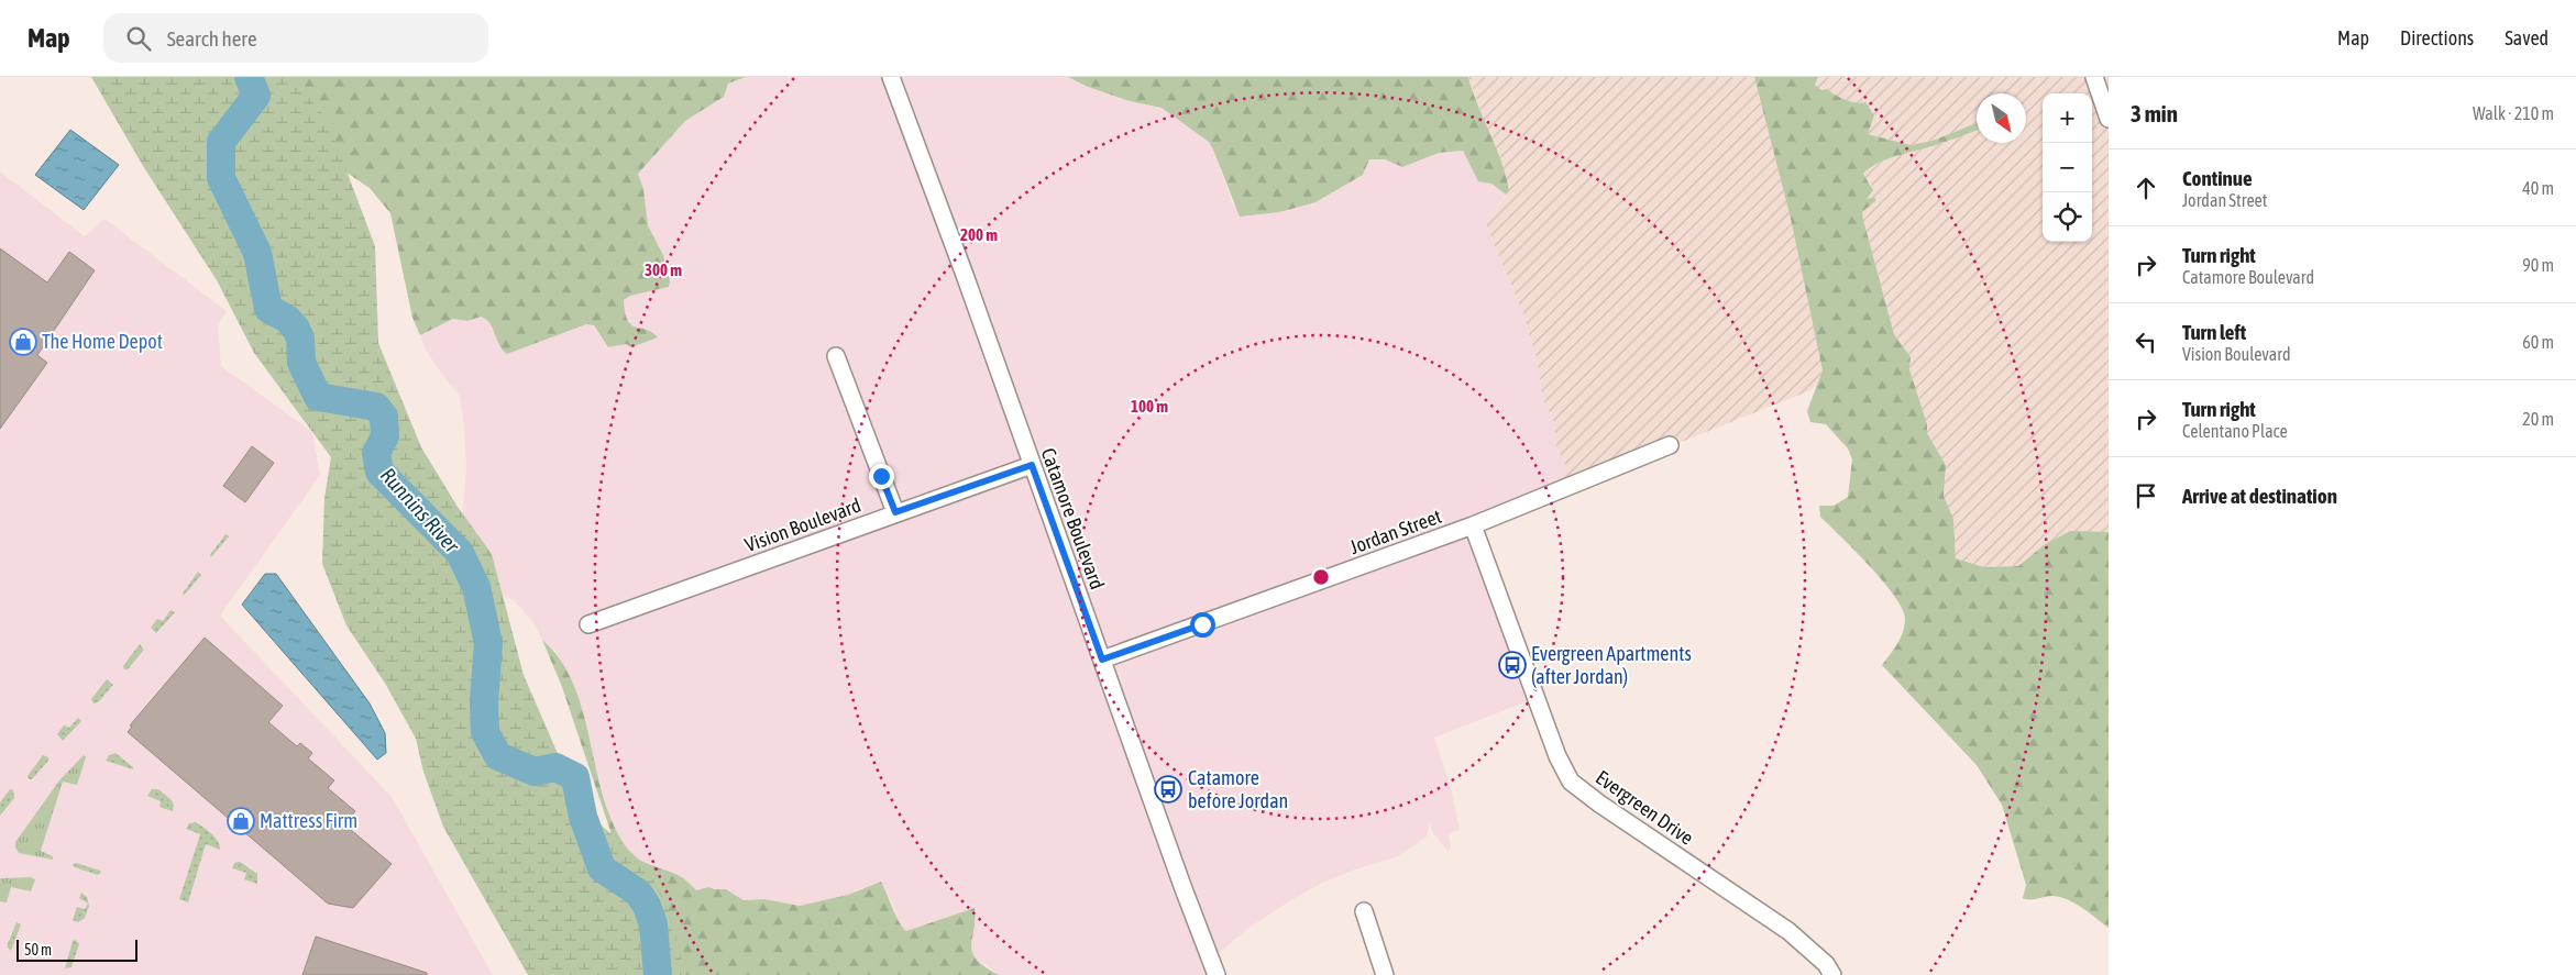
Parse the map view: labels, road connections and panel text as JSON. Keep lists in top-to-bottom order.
{
  "streets": {
    "street": [
      "Catamore Boulevard",
      "Vision Boulevard",
      "Jordan Street",
      "Evergreen Drive"
    ]
  },
  "crossings": [
    ["Catamore Boulevard", "Vision Boulevard"],
    ["Catamore Boulevard", "Jordan Street"],
    ["Jordan Street", "Evergreen Drive"]
  ],
  "water": ["Runnins River"],
  "places": {
    "shop": ["The Home Depot", "Mattress Firm"],
    "bus stop": ["Evergreen Apartments (after Jordan)", "Catamore before Jordan"]
  },
  "scale_bar": "50 m",
  "north": "bottom right",
  "page": {
    "header": "Map",
    "search": "Search here",
    "nav": ["Map", "Directions", "Saved"],
    "heading": ["3 min", "Walk · 210 m"],
    "map_buttons": ["+", "−"],
    "list": [
      ["Continue", "Jordan Street", "40 m"],
      ["Turn right", "Catamore Boulevard", "90 m"],
      ["Turn left", "Vision Boulevard", "60 m"],
      ["Turn right", "Celentano Place", "20 m"],
      "Arrive at destination"
    ],
    "scale": "50 m"
  },
  "rings": ["200 m", "300 m", "100 m"]
}
